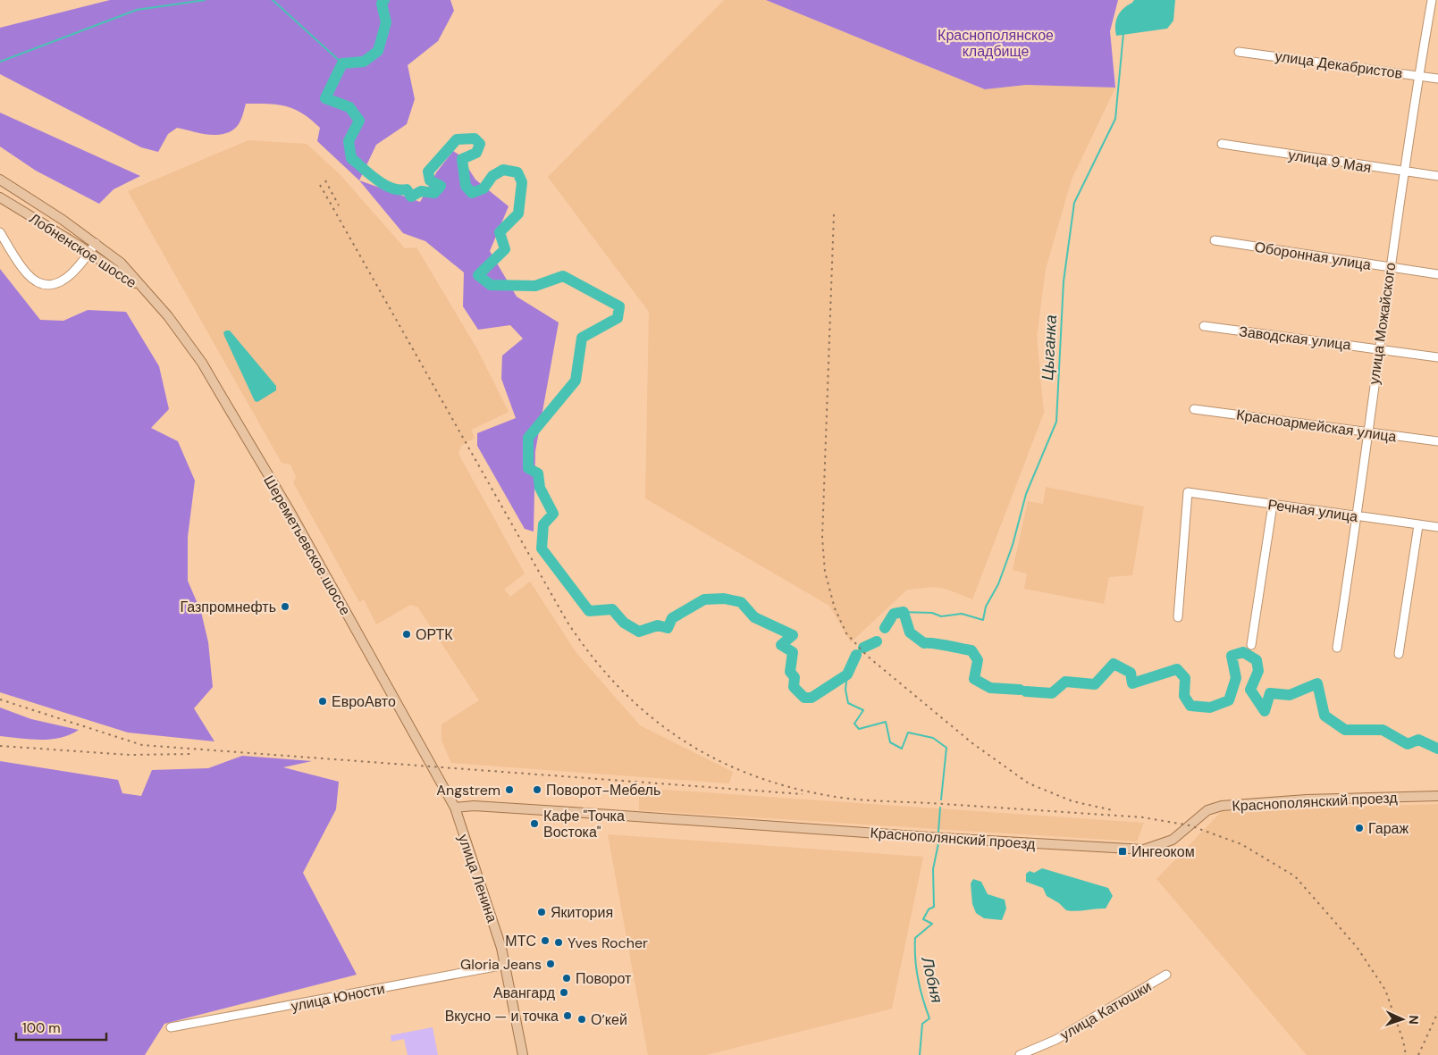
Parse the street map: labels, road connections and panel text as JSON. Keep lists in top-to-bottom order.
{
  "streets": {
    "main road": [
      "Лобненское шоссе",
      "Шереметьевское шоссе",
      "Краснополянский проезд",
      "улица Ленина"
    ],
    "street": [
      "улица Декабристов",
      "улица 9 Мая",
      "Оборонная улица",
      "улица Можайского",
      "Заводская улица",
      "Красноармейская улица",
      "Речная улица",
      "улица Юности",
      "улица Катюшки"
    ]
  },
  "crossings": [
    ["улица Декабристов", "улица Можайского"],
    ["улица 9 Мая", "улица Можайского"],
    ["Лобненское шоссе", "Шереметьевское шоссе"],
    ["Оборонная улица", "улица Можайского"],
    ["улица Можайского", "Заводская улица"],
    ["улица Можайского", "Красноармейская улица"],
    ["улица Можайского", "Речная улица"],
    ["Шереметьевское шоссе", "Краснополянский проезд"],
    ["Шереметьевское шоссе", "улица Ленина"],
    ["Краснополянский проезд", "улица Ленина"],
    ["улица Ленина", "улица Юности"]
  ],
  "water": ["Цыганка", "Лобня"],
  "parks": ["Краснополянское кладбище"],
  "places": {
    "other": [
      "Газпромнефть",
      "ОРТК",
      "ЕвроАвто",
      "Angstrem",
      "Поворот-Мебель",
      "Кафе \"Точка Востока\"",
      "Гараж",
      "Якитория",
      "МТС",
      "Yves Rocher",
      "Gloria Jeans",
      "Поворот",
      "Авангард",
      "Вкусно — и точка",
      "О’кей"
    ],
    "transit": ["Ингеоком"]
  },
  "scale_bar": "100 m",
  "north": "right"
}
